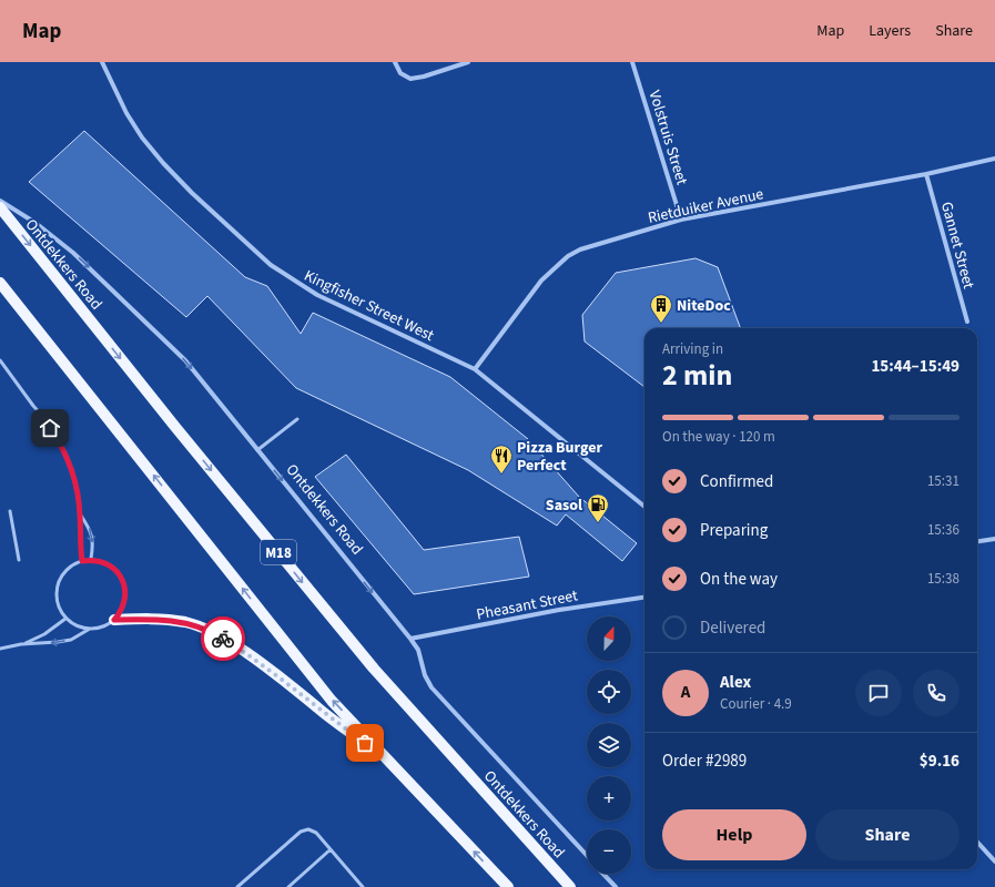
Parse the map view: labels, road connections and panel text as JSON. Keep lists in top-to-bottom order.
{
  "streets": {
    "main road": ["Ontdekkers Road", "M18"],
    "street": [
      "Volstruis Street",
      "Rietduiker Avenue",
      "Gannet Street",
      "Kingfisher Street West",
      "Pheasant Street"
    ]
  },
  "crossings": [
    ["Volstruis Street", "Rietduiker Avenue"],
    ["Rietduiker Avenue", "Gannet Street"],
    ["Rietduiker Avenue", "Kingfisher Street West"],
    ["Ontdekkers Road", "Pheasant Street"]
  ],
  "one_way": ["Ontdekkers Road"],
  "places": {
    "building": ["NiteDoc"],
    "restaurant": ["Pizza Burger Perfect"],
    "fuel station": ["Sasol"]
  },
  "north": "top",
  "page": {
    "header": "Map",
    "nav": ["Map", "Layers", "Share"],
    "heading": ["2 min", "Arriving in", "15:44–15:49"],
    "panel": [
      "Alex",
      "Courier · 4.9",
      "Order #2989",
      "$9.16"
    ],
    "bar": "On the way · 120 m",
    "list": [
      ["Confirmed", "15:31"],
      ["Preparing", "15:36"],
      ["On the way", "15:38"],
      "Delivered"
    ],
    "map_buttons": ["+", "−"],
    "round": "A",
    "buttons": ["Help", "Share"]
  }
}
